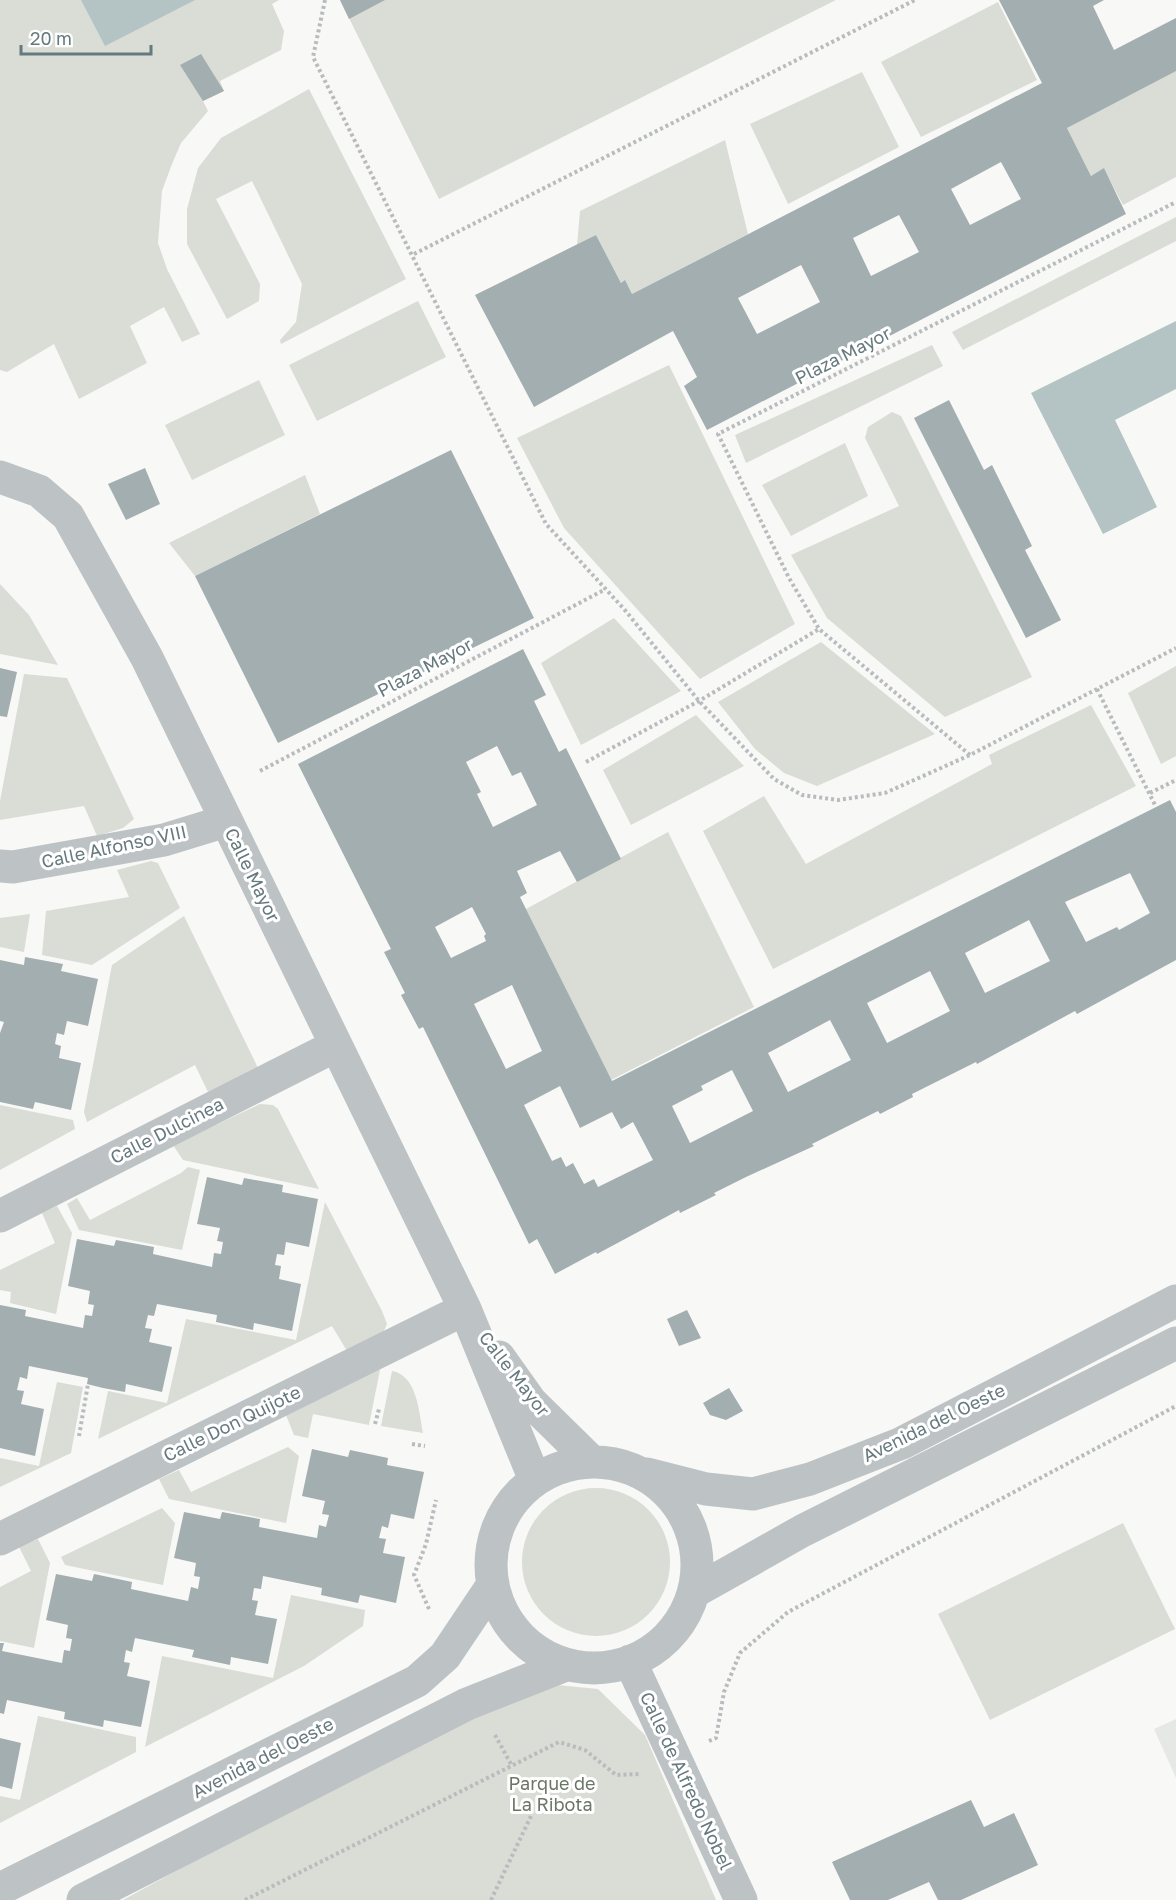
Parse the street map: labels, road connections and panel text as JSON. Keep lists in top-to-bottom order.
{
  "streets": {
    "street": [
      "Calle Alfonso VIII",
      "Calle Mayor",
      "Calle Dulcinea",
      "Avenida del Oeste",
      "Calle Don Quijote",
      "Calle de Alfredo Nobel"
    ],
    "path": ["Plaza Mayor"]
  },
  "crossings": [
    ["Calle Alfonso VIII", "Calle Mayor"],
    ["Calle Mayor", "Calle Dulcinea"],
    ["Calle Mayor", "Avenida del Oeste"],
    ["Calle Mayor", "Calle Don Quijote"],
    ["Calle Mayor", "Calle de Alfredo Nobel"],
    ["Avenida del Oeste", "Calle de Alfredo Nobel"]
  ],
  "parks": ["Parque de La Ribota"],
  "scale_bar": "20 m"
}
